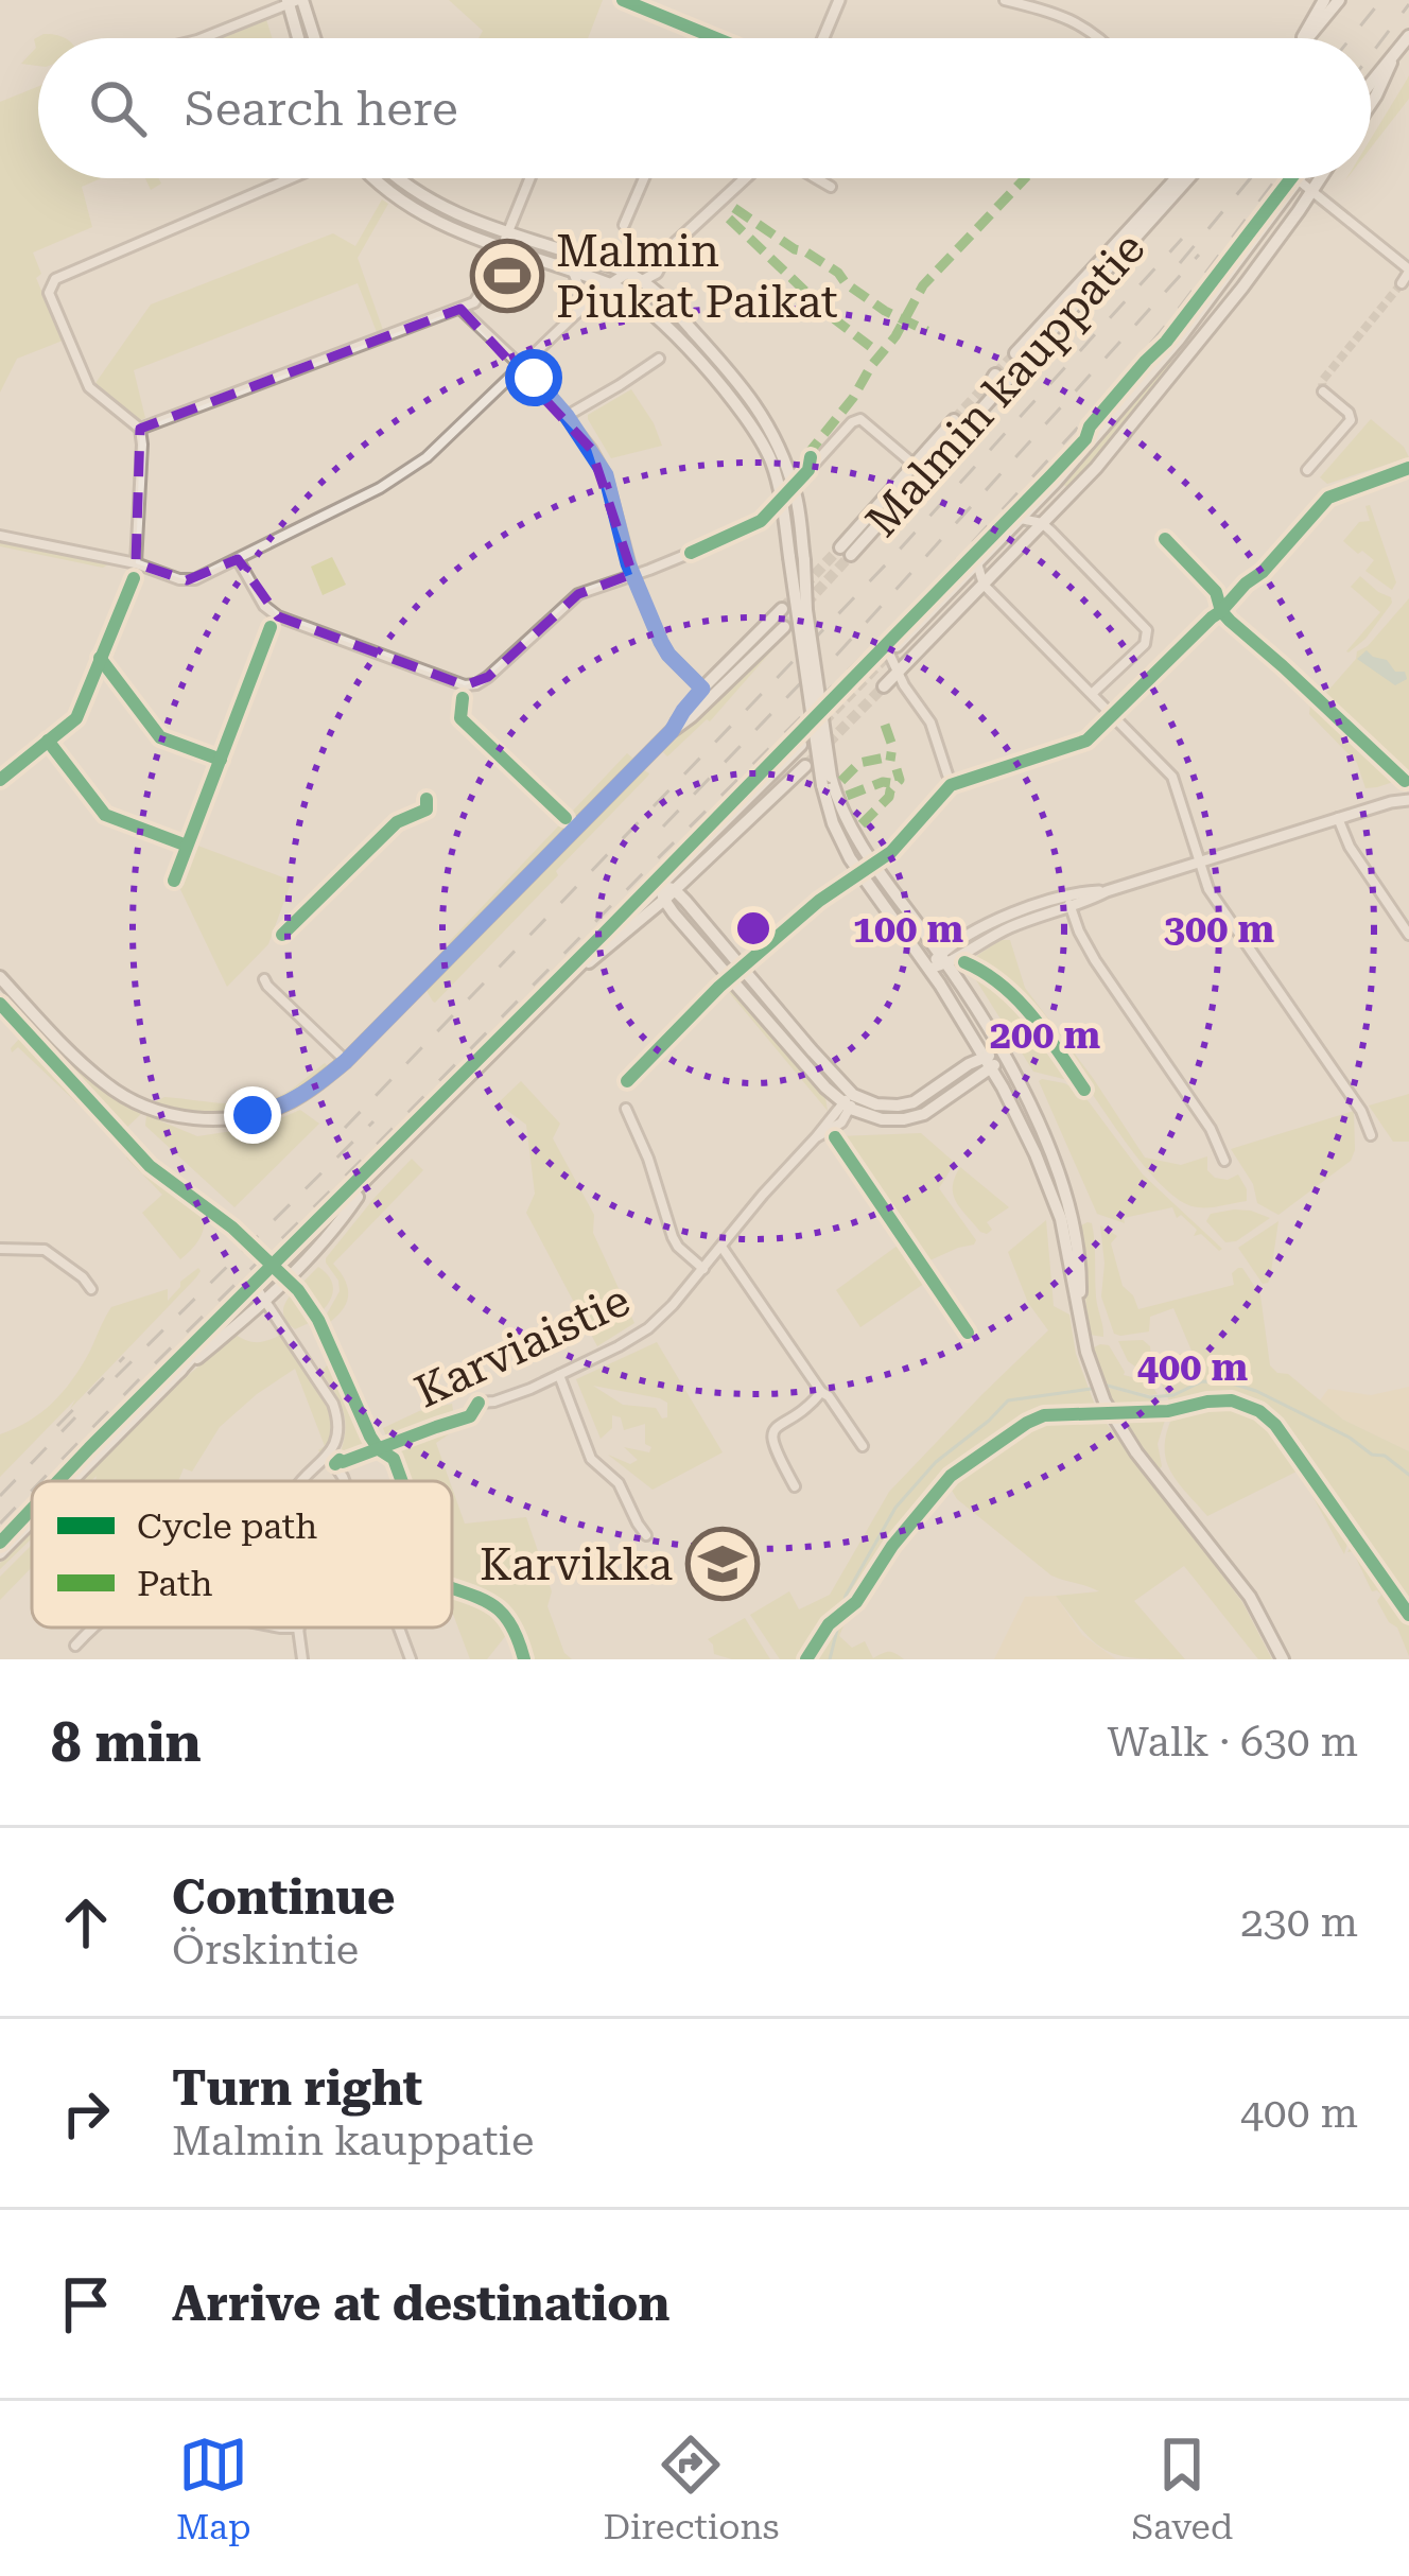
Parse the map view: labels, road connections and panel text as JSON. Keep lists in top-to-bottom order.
{
  "streets": {
    "main road": ["Malmin kauppatie"],
    "street": ["Karviaistie"]
  },
  "places": {
    "sports": ["Malmin Piukat Paikat"],
    "school or university": ["Karvikka"]
  },
  "legend": ["Cycle path", "Path"],
  "page": {
    "search": "Search here",
    "heading": ["8 min", "Walk · 630 m"],
    "list": [
      ["Continue", "Örskintie", "230 m"],
      ["Turn right", "Malmin kauppatie", "400 m"],
      "Arrive at destination"
    ],
    "nav": ["Map", "Directions", "Saved"]
  },
  "rings": [
    "100 m",
    "300 m",
    "200 m",
    "400 m"
  ]
}
